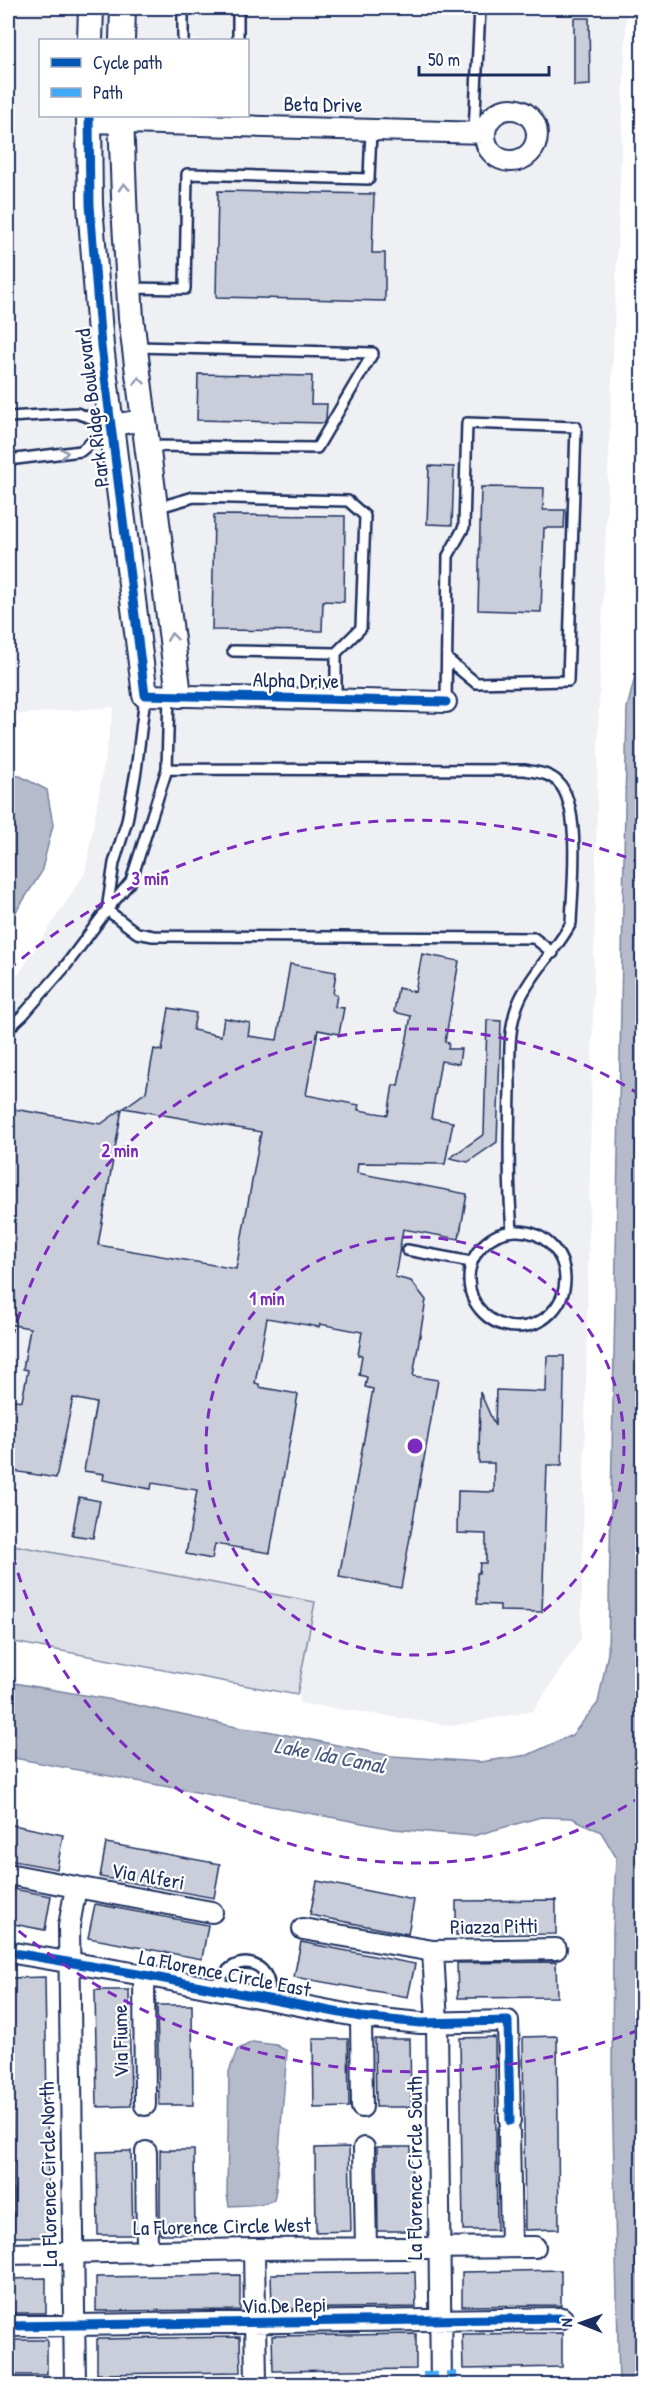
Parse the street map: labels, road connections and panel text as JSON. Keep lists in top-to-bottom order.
{
  "streets": {
    "street": [
      "Beta Drive",
      "Park Ridge Boulevard",
      "Alpha Drive",
      "Via Alferi",
      "Piazza Pitti",
      "La Florence Circle East",
      "Via Fiume",
      "La Florence Circle South",
      "La Florence Circle North",
      "La Florence Circle West",
      "Via De Pepi"
    ]
  },
  "crossings": [
    ["Beta Drive", "Park Ridge Boulevard"],
    ["Park Ridge Boulevard", "Alpha Drive"],
    ["Piazza Pitti", "La Florence Circle South"],
    ["La Florence Circle East", "Via Fiume"],
    ["La Florence Circle East", "La Florence Circle South"],
    ["La Florence Circle East", "La Florence Circle North"],
    ["La Florence Circle East", "La Florence Circle West"],
    ["La Florence Circle South", "La Florence Circle West"],
    ["La Florence Circle South", "Via De Pepi"],
    ["La Florence Circle North", "La Florence Circle West"],
    ["La Florence Circle North", "Via De Pepi"]
  ],
  "water": ["Lake Ida Canal"],
  "legend": ["Cycle path", "Path"],
  "scale_bar": "50 m",
  "north": "left",
  "rings": ["3 min", "2 min", "1 min"]
}
